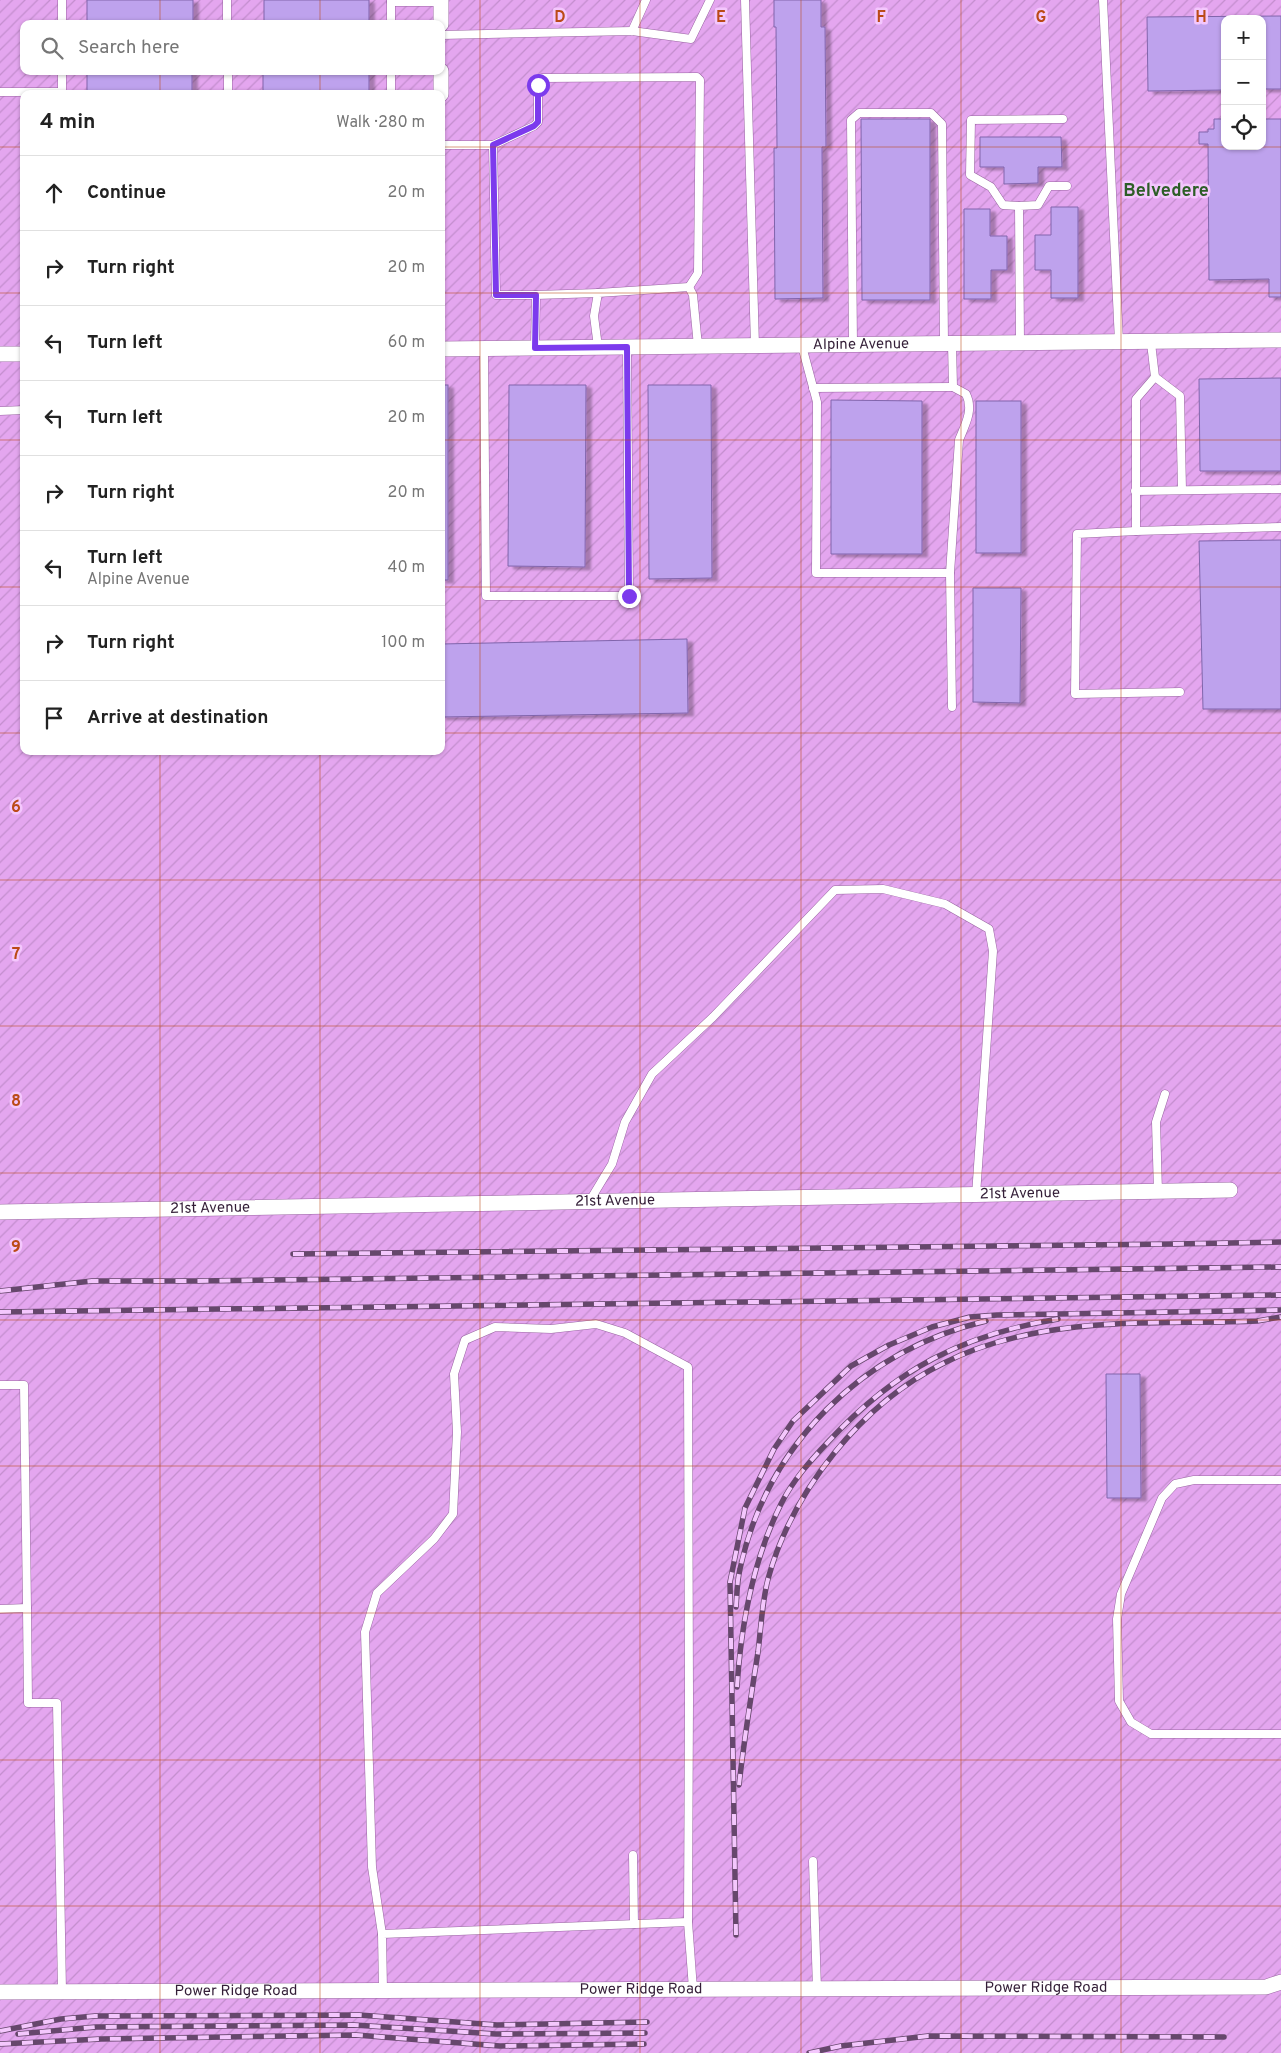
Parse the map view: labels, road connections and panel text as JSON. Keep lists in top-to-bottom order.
{
  "streets": {
    "street": ["Alpine Avenue", "21st Avenue", "Power Ridge Road"]
  },
  "districts": ["Belvedere"],
  "page": {
    "map_buttons": ["+", "−"],
    "search": "Search here",
    "heading": ["4 min", "Walk · 280 m"],
    "list": [
      ["Continue", "20 m"],
      ["Turn right", "20 m"],
      ["Turn left", "60 m"],
      ["Turn left", "20 m"],
      ["Turn right", "20 m"],
      ["Turn left", "Alpine Avenue", "40 m"],
      ["Turn right", "100 m"],
      "Arrive at destination"
    ]
  },
  "grid": {
    "columns": [
      "D",
      "E",
      "F",
      "G",
      "H"
    ],
    "rows": [
      "6",
      "7",
      "8",
      "9"
    ]
  }
}
